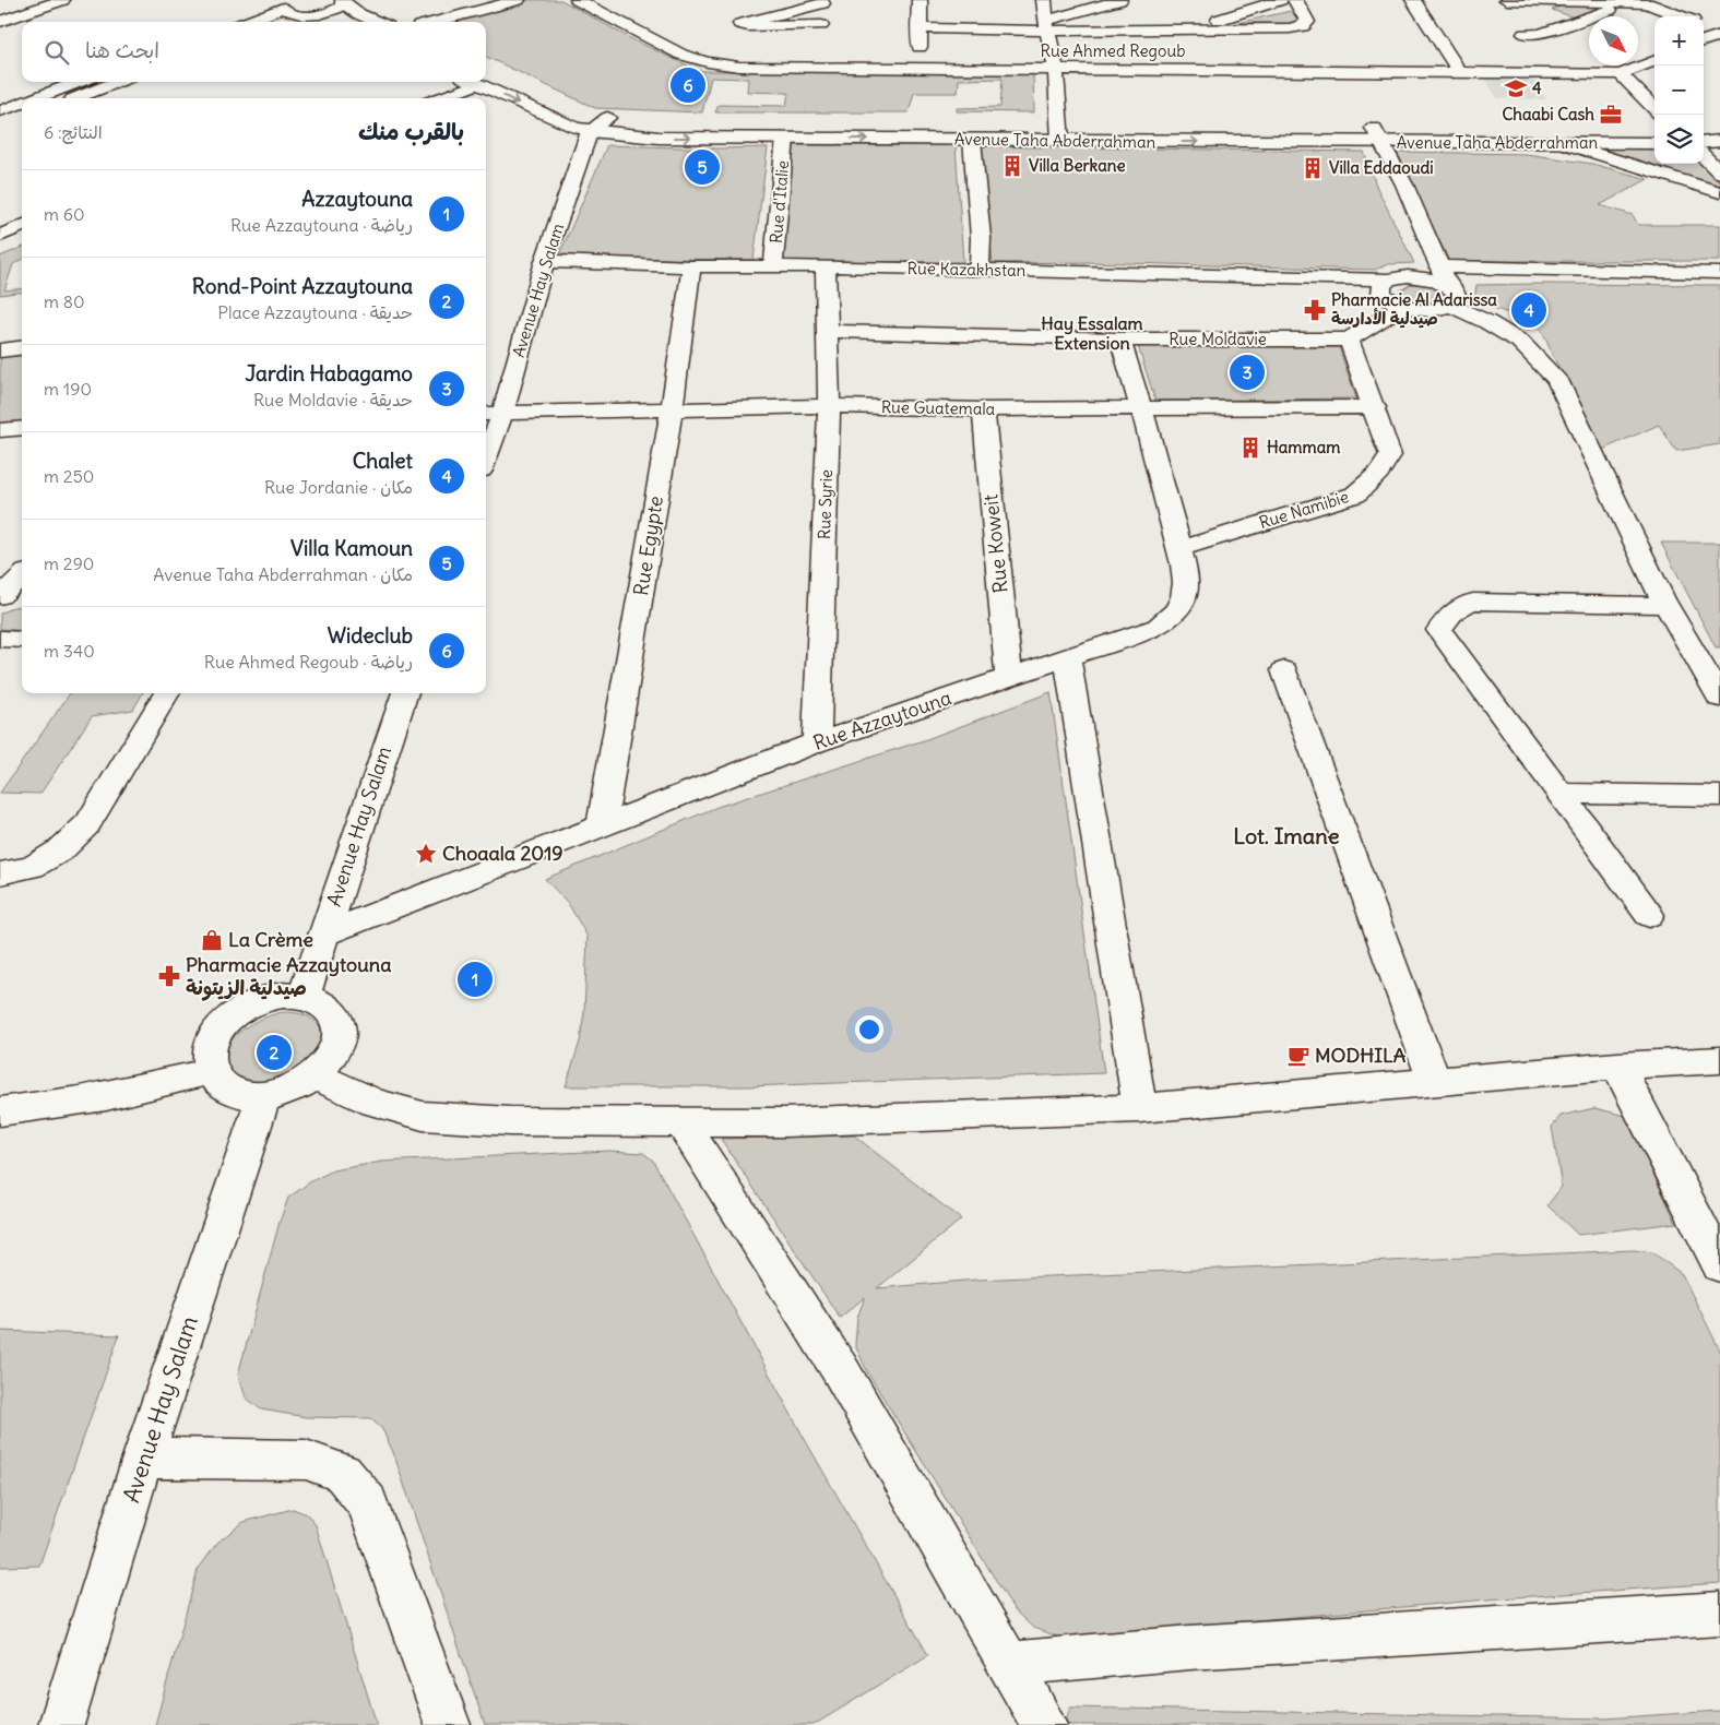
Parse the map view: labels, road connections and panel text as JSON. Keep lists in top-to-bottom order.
{
  "streets": {
    "street": [
      "Rue Ahmed Regoub",
      "Avenue Taha Abderrahman",
      "Rue d'Italie",
      "Rue Kazakhstan",
      "Avenue Hay Salam",
      "Rue Moldavie",
      "Rue Guatemala",
      "Rue Syrie",
      "Rue Namibie",
      "Rue Koweit",
      "Rue Egypte",
      "Rue Azzaytouna"
    ]
  },
  "crossings": [
    ["Avenue Taha Abderrahman", "Rue d'Italie"],
    ["Avenue Taha Abderrahman", "Avenue Hay Salam"],
    ["Rue d'Italie", "Rue Kazakhstan"],
    ["Rue Kazakhstan", "Avenue Hay Salam"],
    ["Rue Kazakhstan", "Rue Syrie"],
    ["Rue Kazakhstan", "Rue Egypte"],
    ["Avenue Hay Salam", "Rue Guatemala"],
    ["Avenue Hay Salam", "Rue Azzaytouna"],
    ["Rue Moldavie", "Rue Syrie"],
    ["Rue Moldavie", "Rue Namibie"],
    ["Rue Moldavie", "Rue Azzaytouna"],
    ["Rue Guatemala", "Rue Syrie"],
    ["Rue Guatemala", "Rue Namibie"],
    ["Rue Guatemala", "Rue Koweit"],
    ["Rue Guatemala", "Rue Egypte"],
    ["Rue Guatemala", "Rue Azzaytouna"],
    ["Rue Syrie", "Rue Azzaytouna"],
    ["Rue Namibie", "Rue Azzaytouna"],
    ["Rue Koweit", "Rue Azzaytouna"],
    ["Rue Egypte", "Rue Azzaytouna"]
  ],
  "districts": ["Hay Essalam Extension", "Lot. Imane"],
  "places": {
    "school or university": ["4"],
    "office": ["Chaabi Cash"],
    "building": ["Villa Berkane", "Villa Eddaoudi", "Hammam"],
    "pharmacy": ["Pharmacie Al Adarissa صيدلية الأدارسة", "Pharmacie Azzaytouna صيدلية الزيتونة"],
    "place": ["Choaala 2019"],
    "shop": ["La Crème"],
    "cafe": ["MODHILA"]
  },
  "north": "bottom right",
  "page": {
    "map_buttons": ["+", "−"],
    "search": "ابحث هنا",
    "pins": [
      "6",
      "5",
      "4",
      "3",
      "1",
      "2"
    ],
    "heading": ["بالقرب منك", "النتائج: 6"],
    "list": [
      {
        "mark": "1",
        "name": "Azzaytouna",
        "note": "رياضة · Rue Azzaytouna",
        "value": "60 m"
      },
      {
        "mark": "2",
        "name": "Rond-Point Azzaytouna",
        "note": "حديقة · Place Azzaytouna",
        "value": "80 m"
      },
      {
        "mark": "3",
        "name": "Jardin Habagamo",
        "note": "حديقة · Rue Moldavie",
        "value": "190 m"
      },
      {
        "mark": "4",
        "name": "Chalet",
        "note": "مكان · Rue Jordanie",
        "value": "250 m"
      },
      {
        "mark": "5",
        "name": "Villa Kamoun",
        "note": "مكان · Avenue Taha Abderrahman",
        "value": "290 m"
      },
      {
        "mark": "6",
        "name": "Wideclub",
        "note": "رياضة · Rue Ahmed Regoub",
        "value": "340 m"
      }
    ]
  }
}
